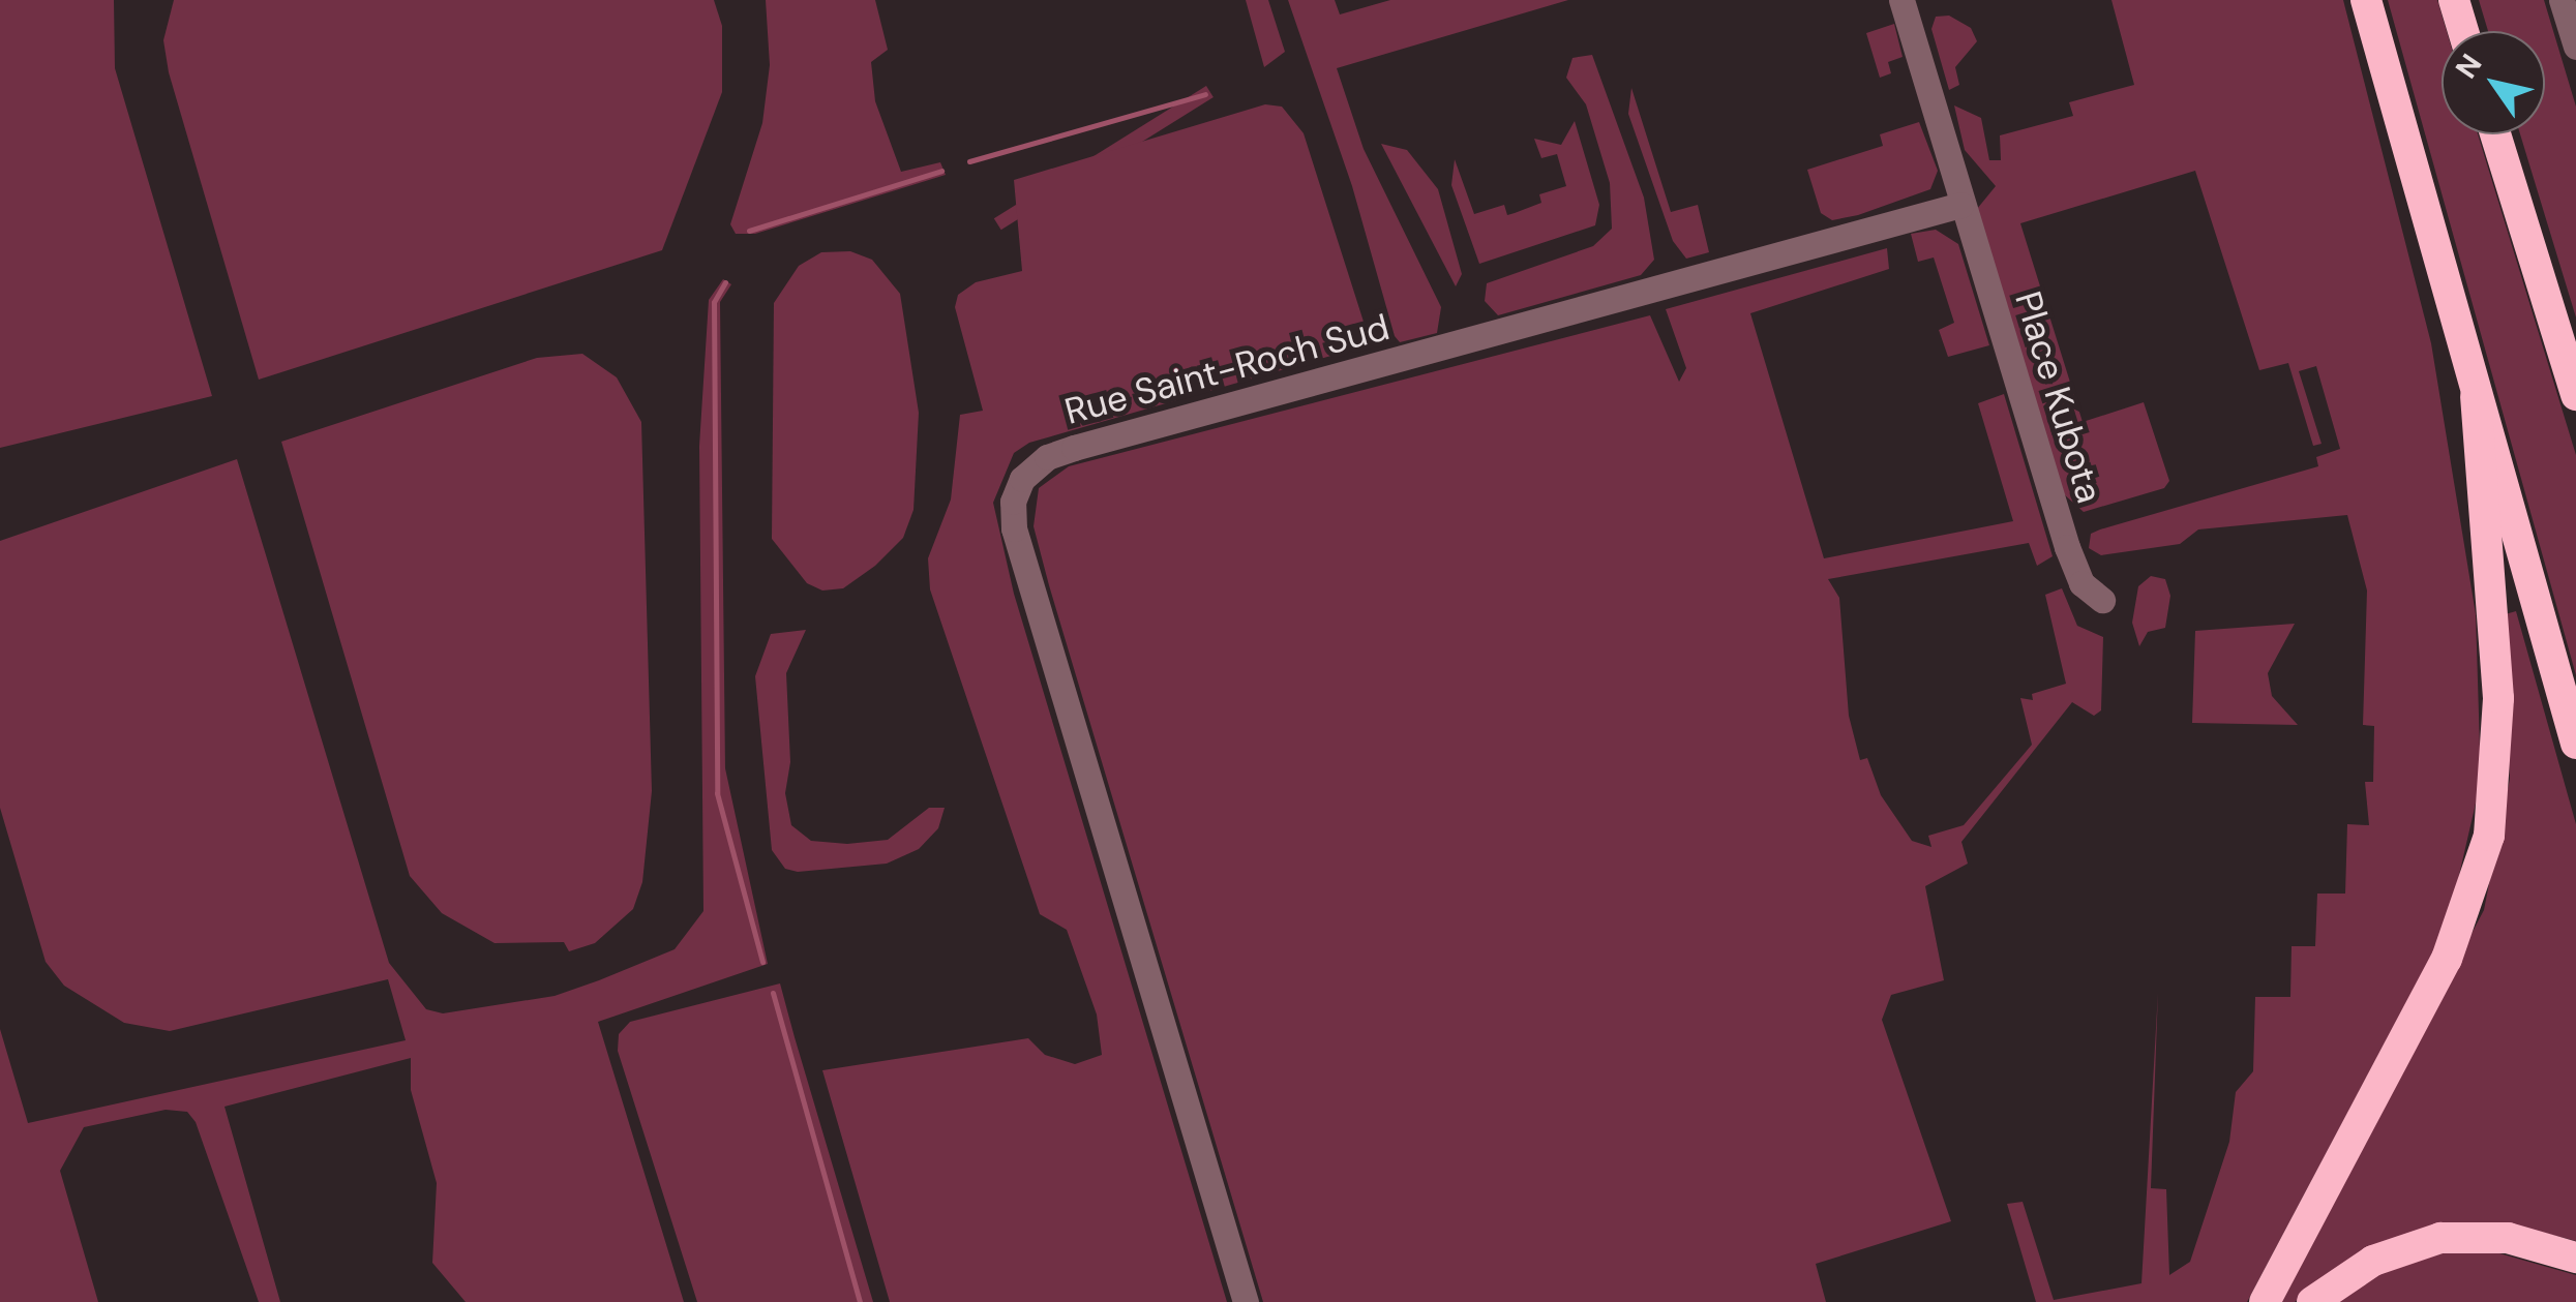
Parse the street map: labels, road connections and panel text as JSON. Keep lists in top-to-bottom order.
{
  "streets": {
    "street": ["Rue Saint-Roch Sud", "Place Kubota"]
  },
  "crossings": [
    ["Rue Saint-Roch Sud", "Place Kubota"]
  ],
  "north": "top left"
}
